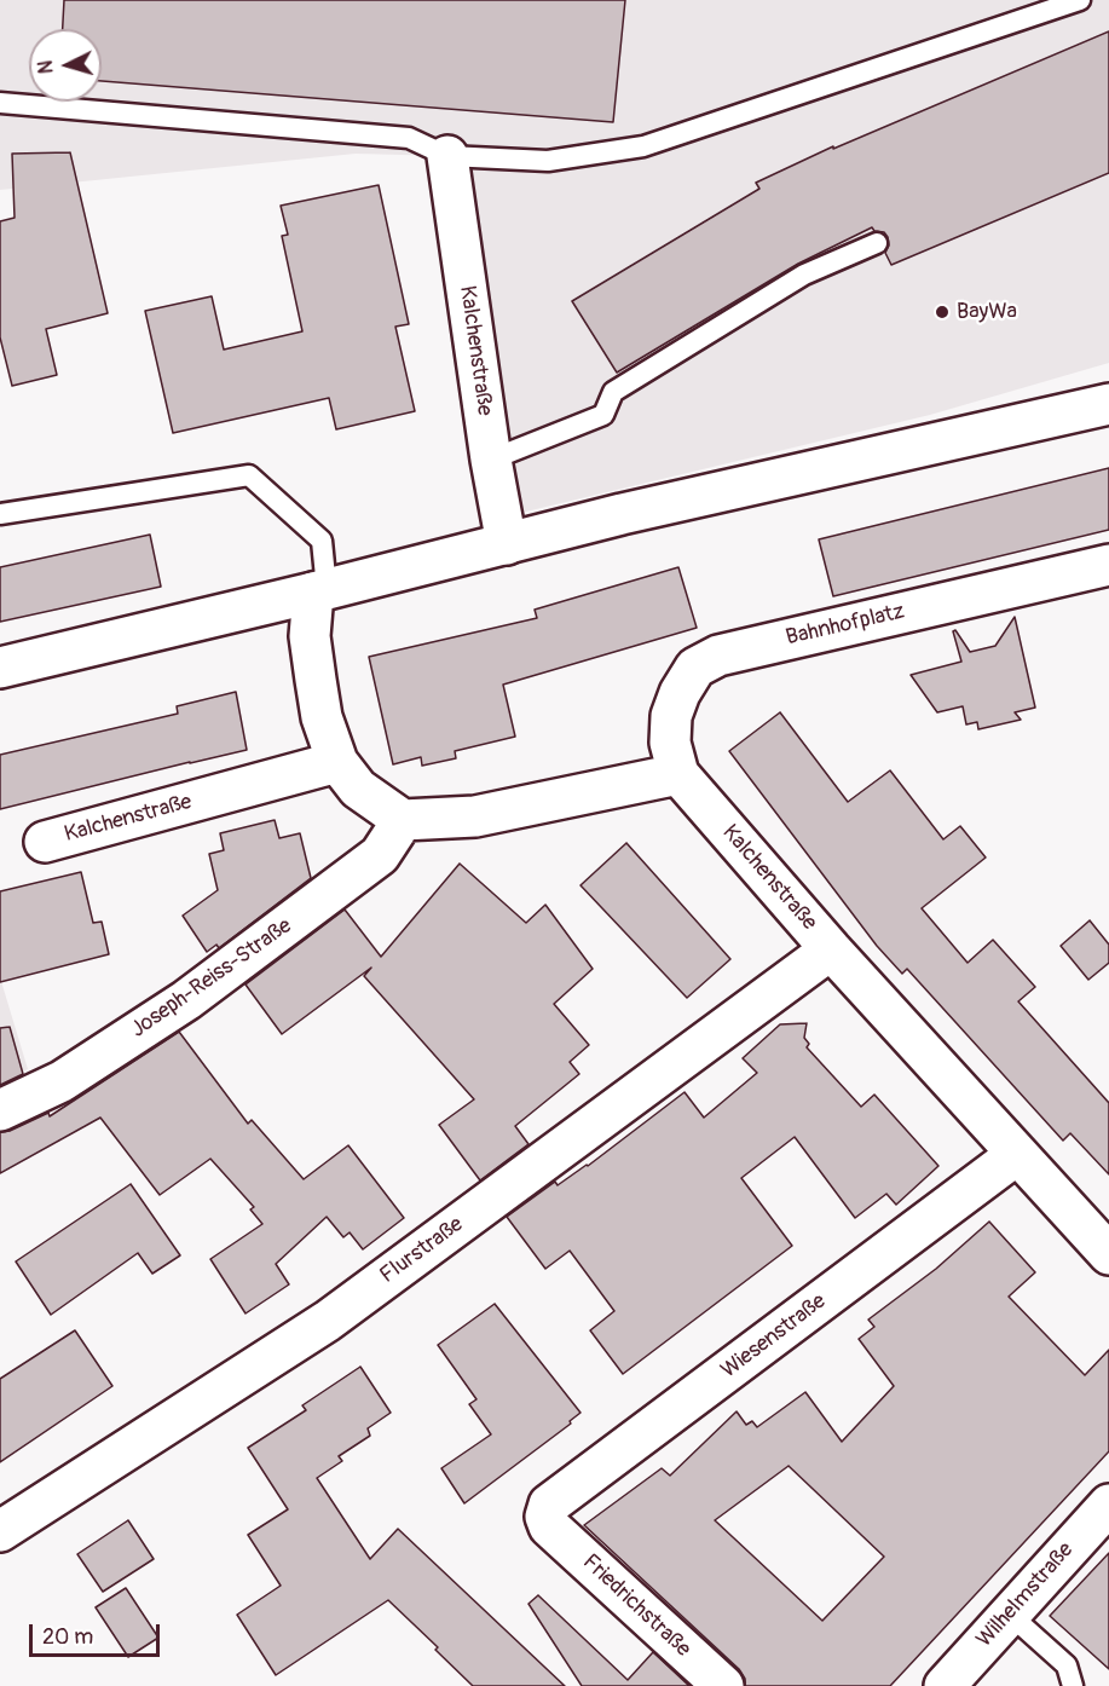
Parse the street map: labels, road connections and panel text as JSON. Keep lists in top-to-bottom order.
{
  "streets": {
    "street": [
      "Kalchenstraße",
      "Bahnhofplatz",
      "Joseph-Reiss-Straße",
      "Flurstraße",
      "Wiesenstraße",
      "Wilhelmstraße",
      "Friedrichstraße"
    ]
  },
  "crossings": [
    ["Kalchenstraße", "Bahnhofplatz"],
    ["Kalchenstraße", "Flurstraße"],
    ["Kalchenstraße", "Wiesenstraße"],
    ["Wiesenstraße", "Friedrichstraße"]
  ],
  "places": ["BayWa"],
  "scale_bar": "20 m",
  "north": "left"
}
